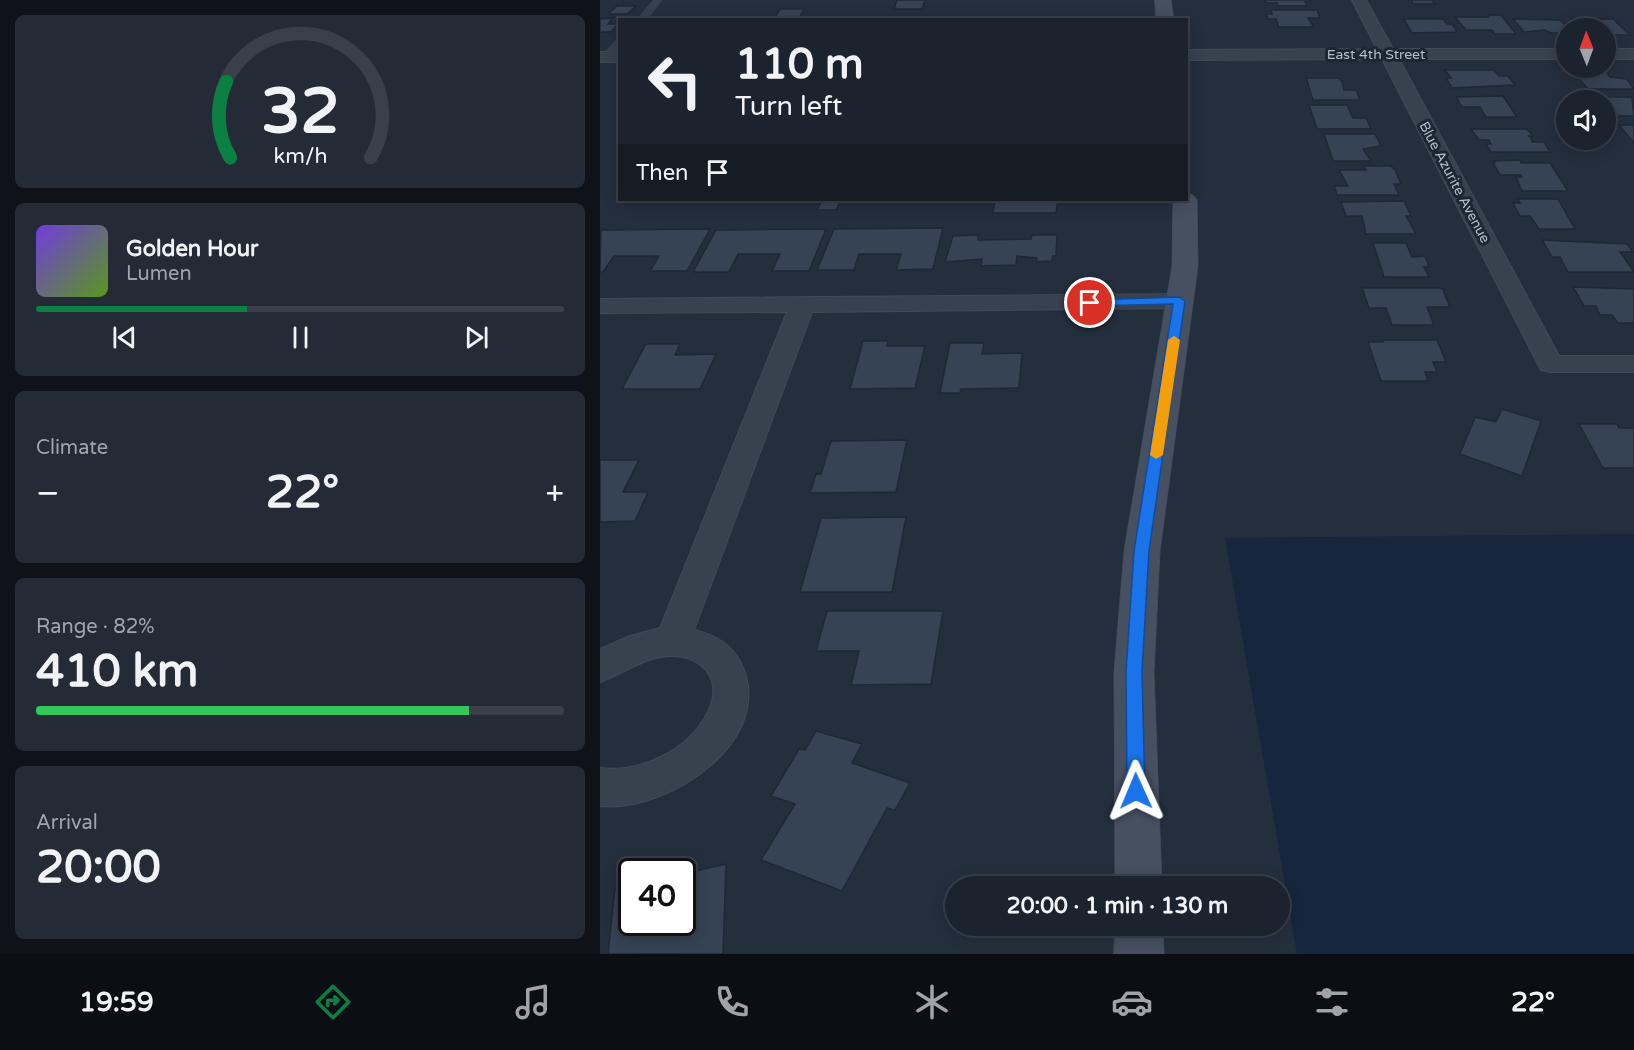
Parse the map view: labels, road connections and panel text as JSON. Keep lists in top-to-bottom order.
{
  "streets": {
    "street": ["East 4th Street", "Blue Azurite Avenue"]
  },
  "crossings": [
    ["East 4th Street", "Blue Azurite Avenue"]
  ],
  "north": "top",
  "page": {
    "turn": ["110 m", "Turn left"],
    "then": "Then",
    "song": ["Golden Hour", "Lumen"],
    "tile": [
      "Climate",
      ["Range · 82%", "410 km"],
      ["Arrival", "20:00"]
    ],
    "heat": ["−", "22°", "+"],
    "limit": "40",
    "trip": "20:00 · 1 min · 130 m",
    "tabs": ["19:59", "22°"],
    "gauge": ["32", "km/h"]
  }
}
